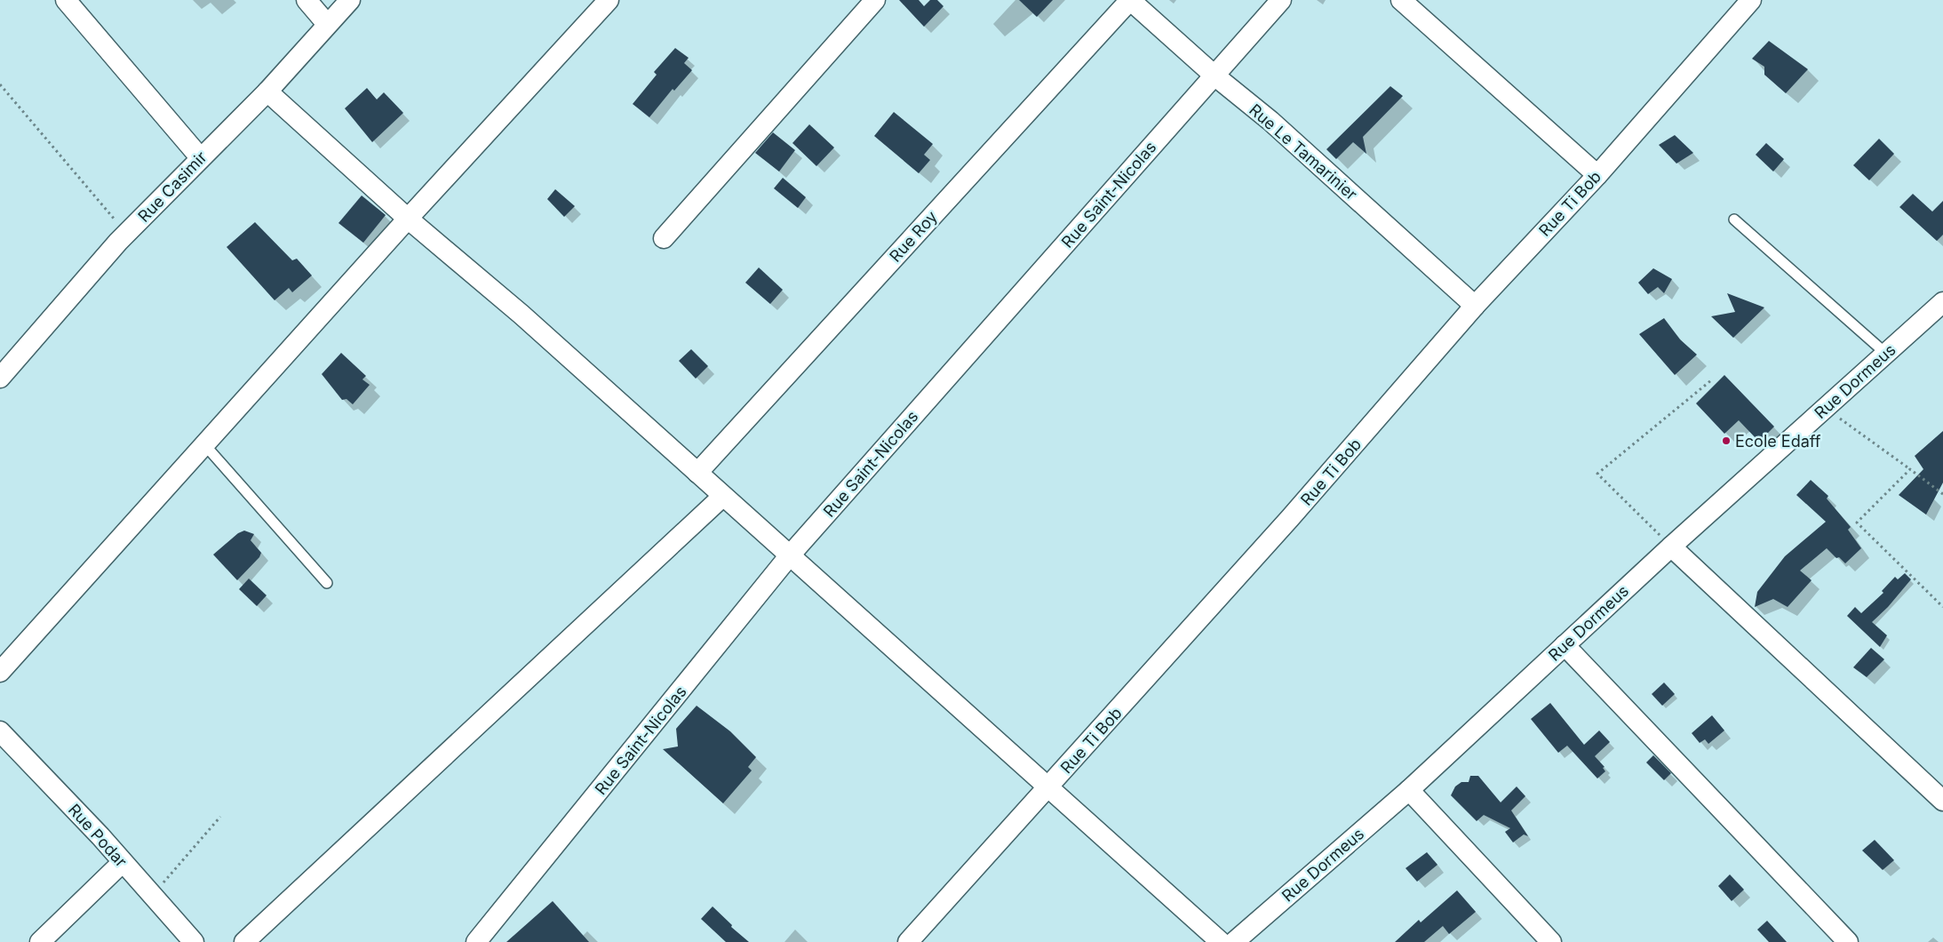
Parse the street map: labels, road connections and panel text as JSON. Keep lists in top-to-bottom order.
{
  "streets": {
    "street": [
      "Rue Le Tamarinier",
      "Rue Casimir",
      "Rue Saint-Nicolas",
      "Rue Ti Bob",
      "Rue Roy",
      "Rue Dormeus",
      "Rue Podar"
    ]
  },
  "crossings": [
    ["Rue Le Tamarinier", "Rue Saint-Nicolas"],
    ["Rue Le Tamarinier", "Rue Ti Bob"],
    ["Rue Le Tamarinier", "Rue Roy"]
  ],
  "places": ["Ecole Edaff"]
}
